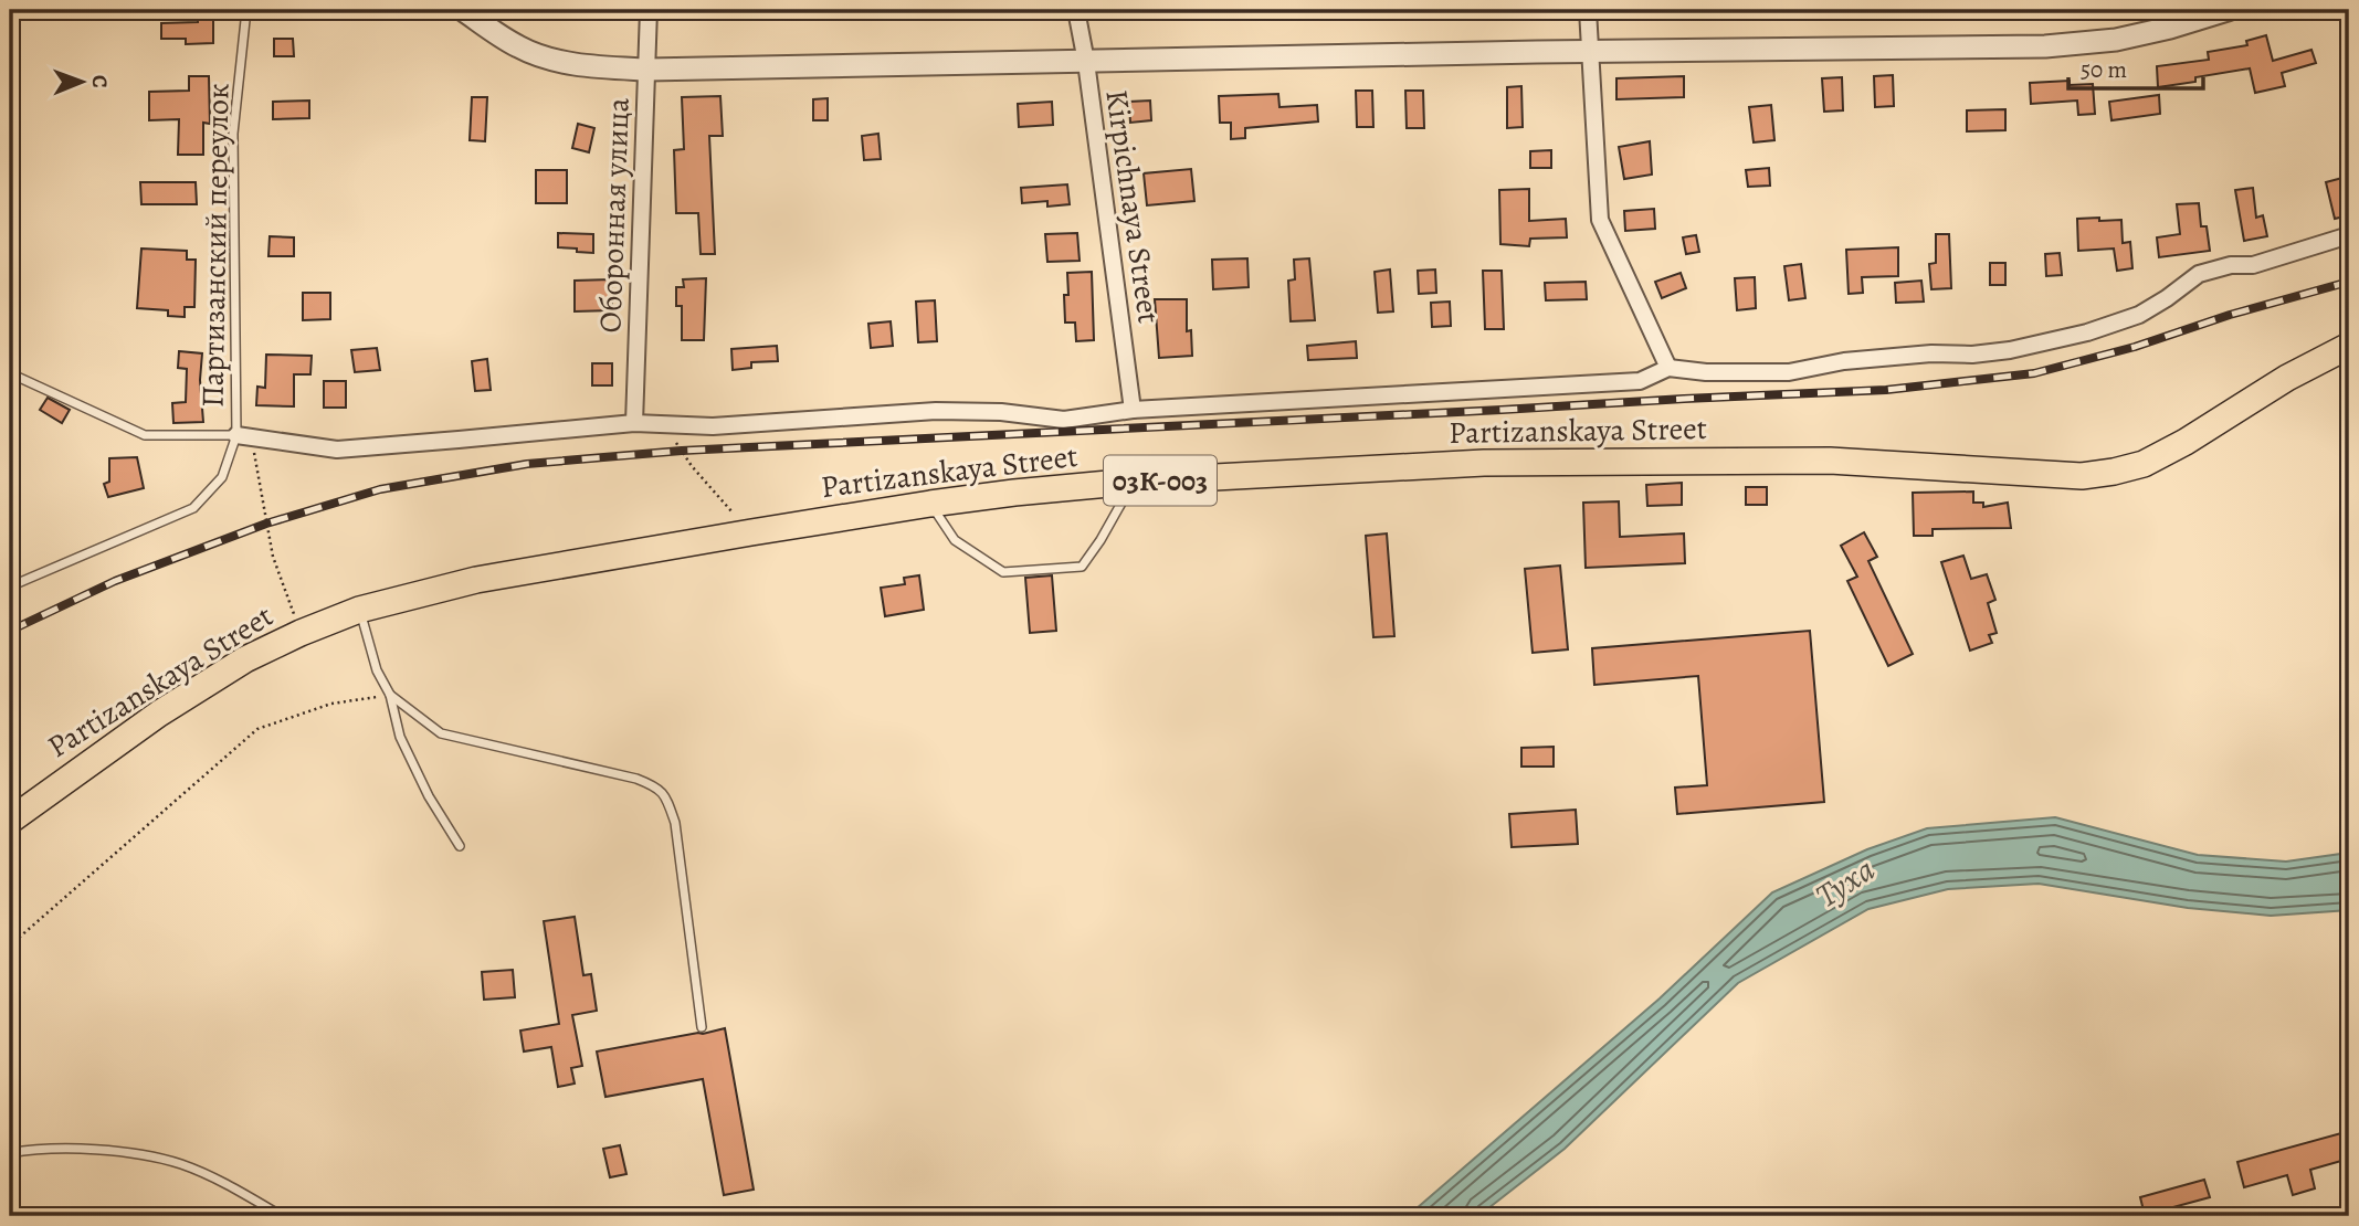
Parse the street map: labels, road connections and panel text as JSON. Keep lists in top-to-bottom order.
{
  "streets": {
    "main road": ["Partizanskaya Street", "03К-003"],
    "street": ["Kirpichnaya Street", "Оборонная улица"],
    "lane": ["Партизанский переулок"]
  },
  "crossings": [
    ["Kirpichnaya Street", "Partizanskaya Street"],
    ["Оборонная улица", "Partizanskaya Street"],
    ["Партизанский переулок", "Partizanskaya Street"]
  ],
  "water": ["Туха"],
  "scale_bar": "50 m",
  "north": "right"
}
